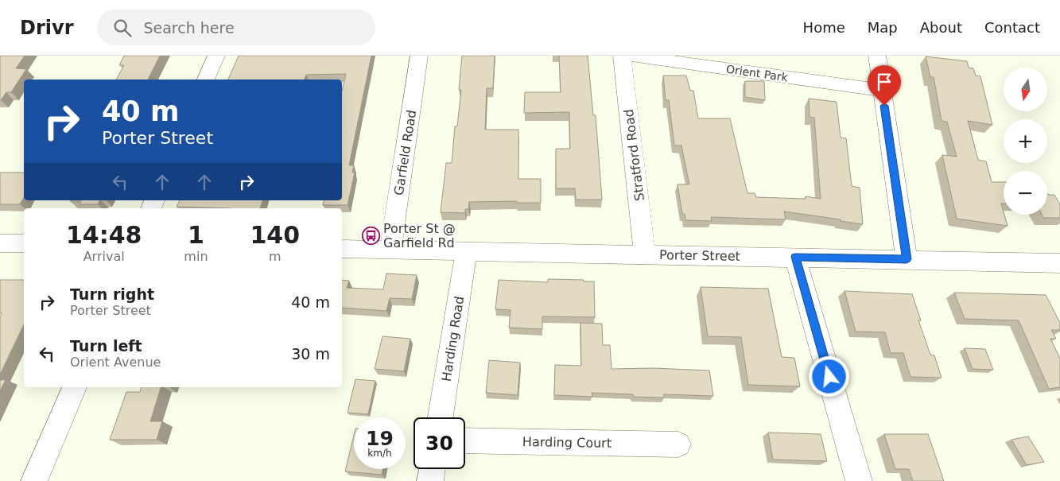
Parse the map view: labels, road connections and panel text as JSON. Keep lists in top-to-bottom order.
{
  "streets": {
    "street": [
      "Orient Park",
      "Garfield Road",
      "Stratford Road",
      "Porter Street",
      "Harding Road",
      "Harding Court"
    ]
  },
  "crossings": [
    ["Garfield Road", "Porter Street"],
    ["Stratford Road", "Porter Street"],
    ["Porter Street", "Harding Road"]
  ],
  "places": {
    "bus stop": ["Porter St @ Garfield Rd"]
  },
  "north": "bottom",
  "page": {
    "header": "Drivr",
    "search": "Search here",
    "nav": [
      "Home",
      "Map",
      "About",
      "Contact"
    ],
    "map_buttons": ["+", "−"],
    "turn": ["40 m", "Porter Street"],
    "eta": [
      "14:48",
      "Arrival",
      "1",
      "min",
      "140",
      "m"
    ],
    "list": [
      {
        "name": "Turn right",
        "note": "Porter Street",
        "value": "40 m"
      },
      {
        "name": "Turn left",
        "note": "Orient Avenue",
        "value": "30 m"
      }
    ],
    "speed": "19 km/h",
    "limit": "30"
  }
}
